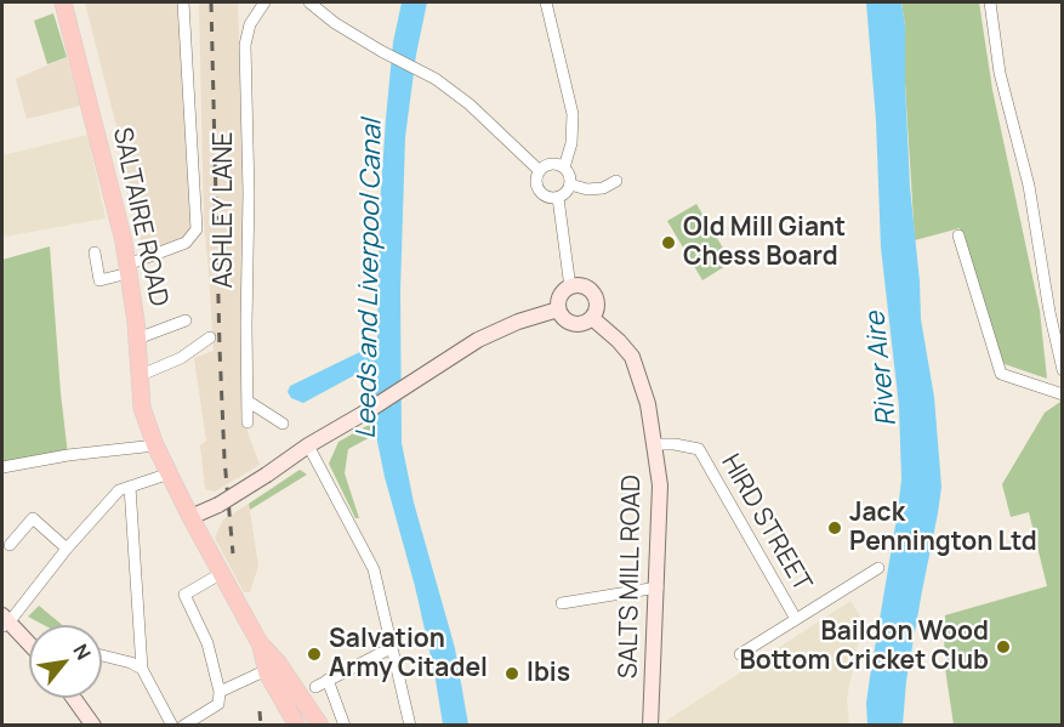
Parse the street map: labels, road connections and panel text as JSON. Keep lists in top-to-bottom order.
{
  "streets": {
    "main road": ["SALTAIRE ROAD"],
    "street": ["ASHLEY LANE", "HIRD STREET", "SALTS MILL ROAD"]
  },
  "crossings": [
    ["HIRD STREET", "SALTS MILL ROAD"]
  ],
  "water": ["Leeds and Liverpool Canal", "River Aire"],
  "places": [
    "Old Mill Giant Chess Board",
    "Jack Pennington Ltd",
    "Baildon Wood Bottom Cricket Club",
    "Salvation Army Citadel",
    "Ibis"
  ],
  "north": "top right"
}
